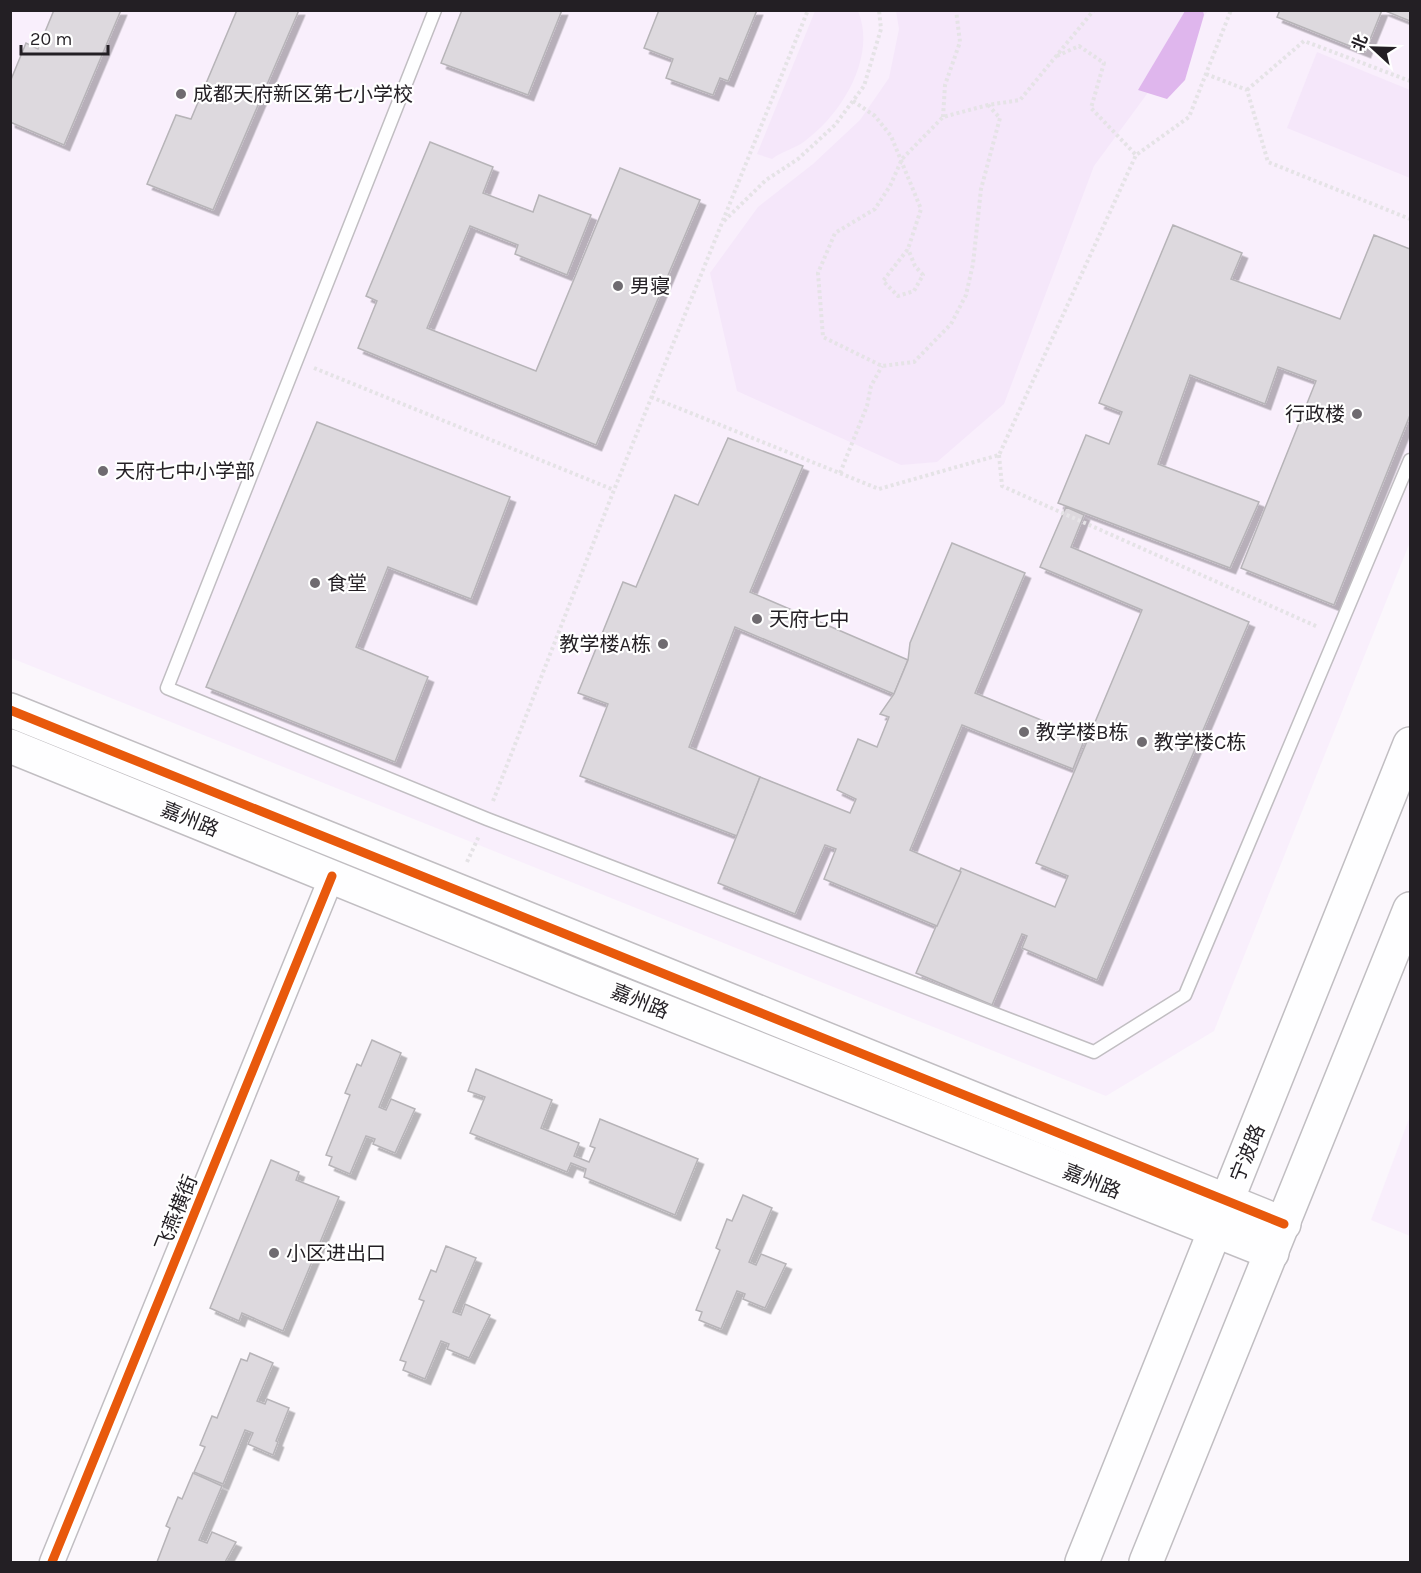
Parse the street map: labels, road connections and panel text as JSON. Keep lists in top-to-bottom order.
{
  "streets": {
    "street": ["嘉州路", "宁波路", "飞燕横街"]
  },
  "crossings": [
    ["嘉州路", "宁波路"],
    ["嘉州路", "飞燕横街"]
  ],
  "places": [
    "成都天府新区第七小学校",
    "男寝",
    "行政楼",
    "天府七中小学部",
    "食堂",
    "天府七中",
    "教学楼A栋",
    "教学楼B栋",
    "教学楼C栋",
    "小区进出口"
  ],
  "scale_bar": "20 m",
  "north": "left"
}
